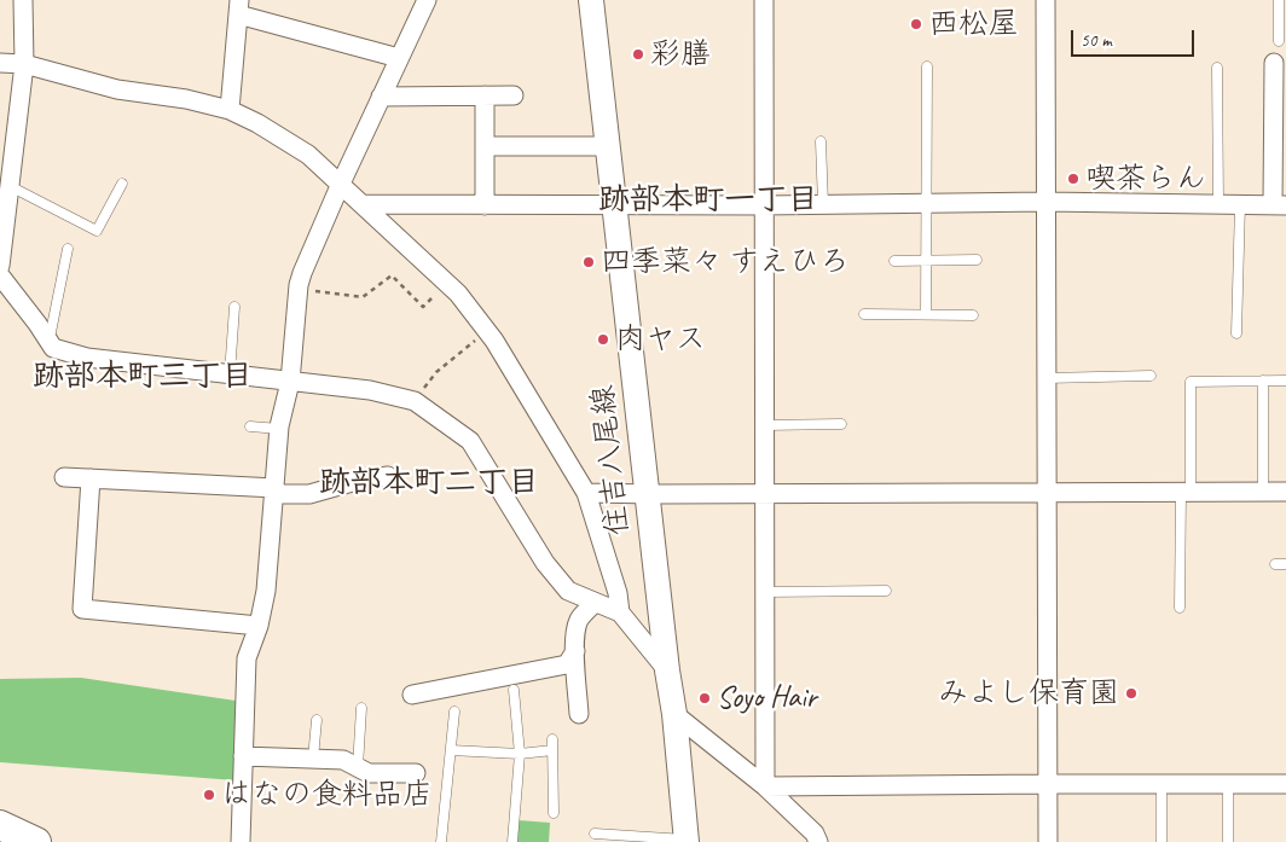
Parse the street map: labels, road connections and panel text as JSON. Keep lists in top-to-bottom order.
{
  "streets": {
    "main road": ["住吉八尾線"]
  },
  "districts": ["跡部本町一丁目", "跡部本町三丁目", "跡部本町二丁目"],
  "places": [
    "西松屋",
    "彩膳",
    "喫茶らん",
    "四季菜々 すえひろ",
    "肉ヤス",
    "みよし保育園",
    "Soyo Hair",
    "はなの食料品店"
  ],
  "scale_bar": "50 m"
}
